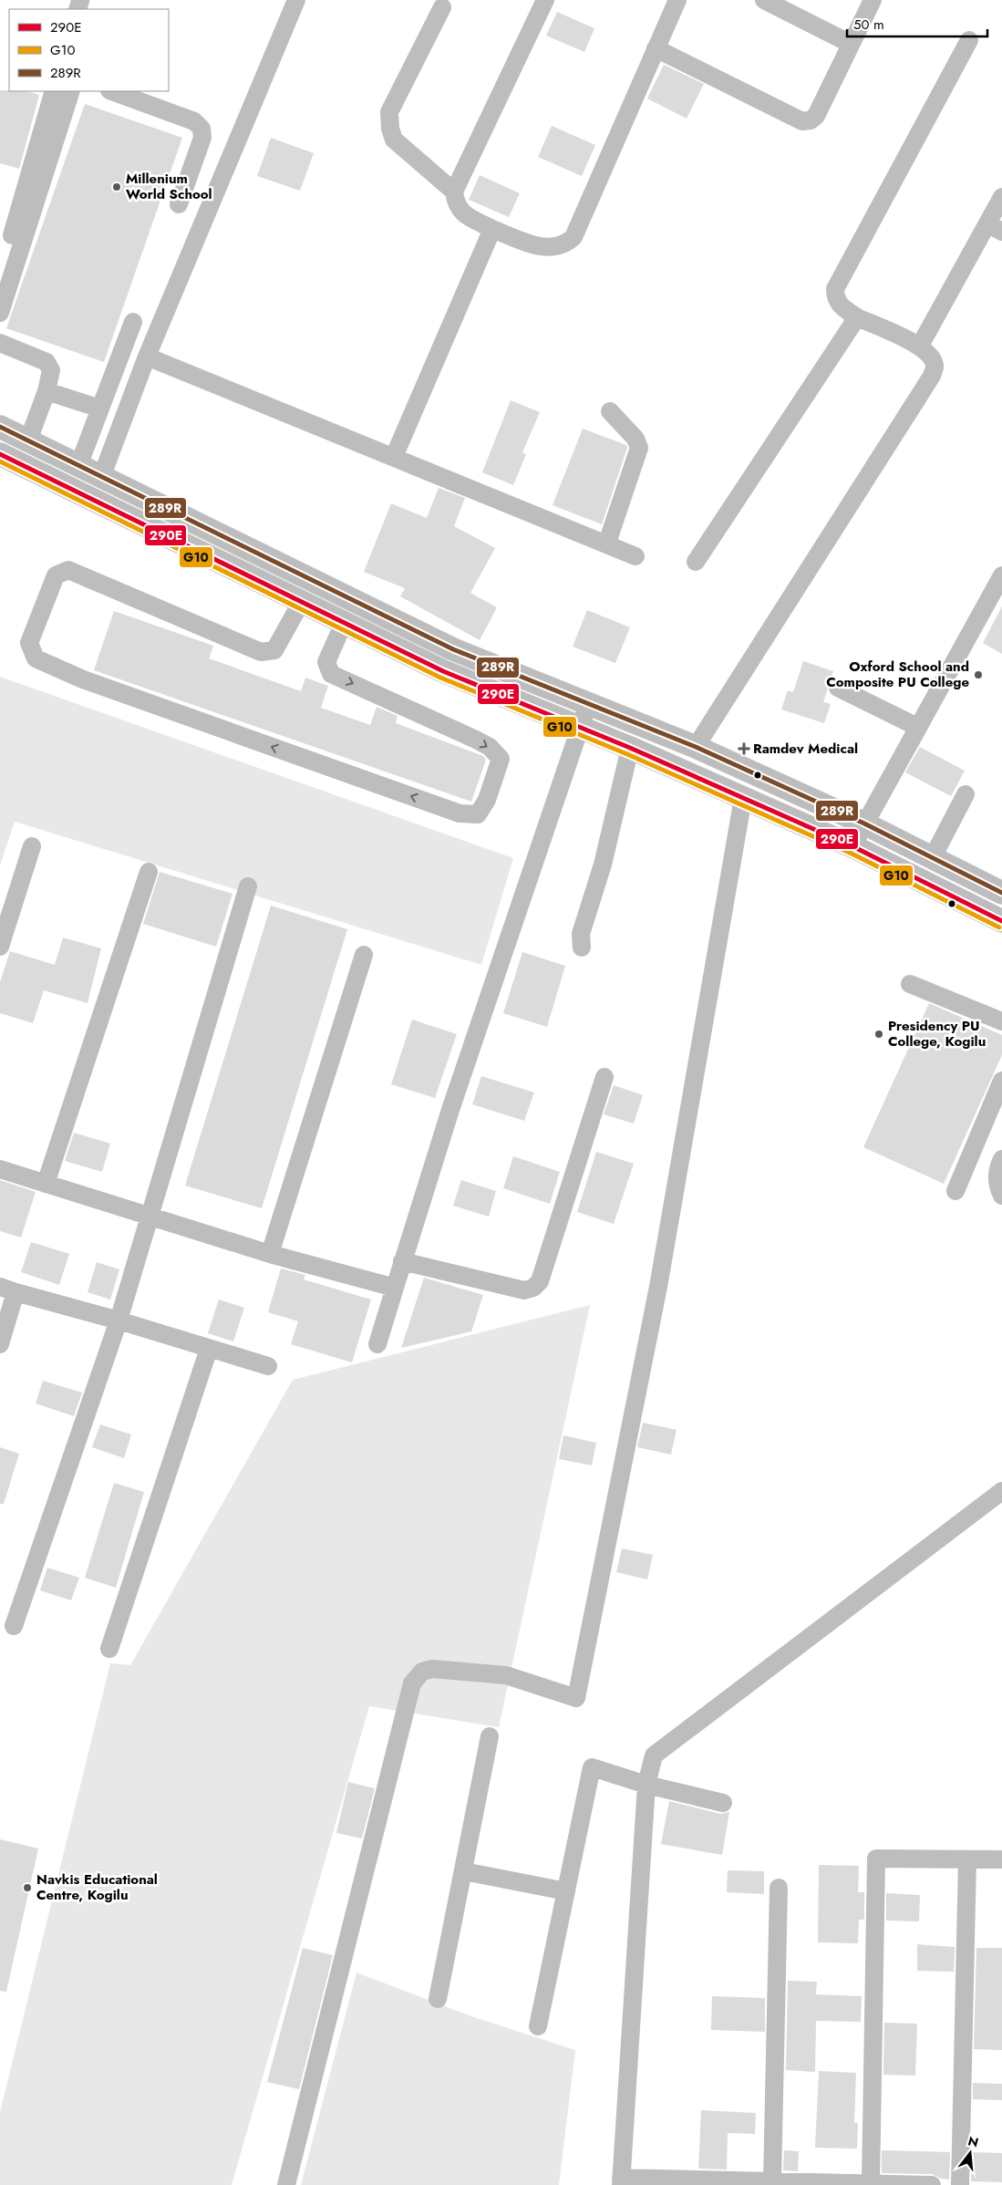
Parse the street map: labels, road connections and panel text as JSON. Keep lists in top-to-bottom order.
{
  "places": {
    "other": [
      "Millenium World School",
      "Oxford School and Composite PU College",
      "Presidency PU College, Kogilu",
      "Navkis Educational Centre, Kogilu"
    ],
    "health": ["Ramdev Medical"]
  },
  "lines": ["transit line 289R", "transit line 290E", "transit line G10"],
  "legend": ["290E", "G10", "289R"],
  "scale_bar": "50 m",
  "north": "top"
}
